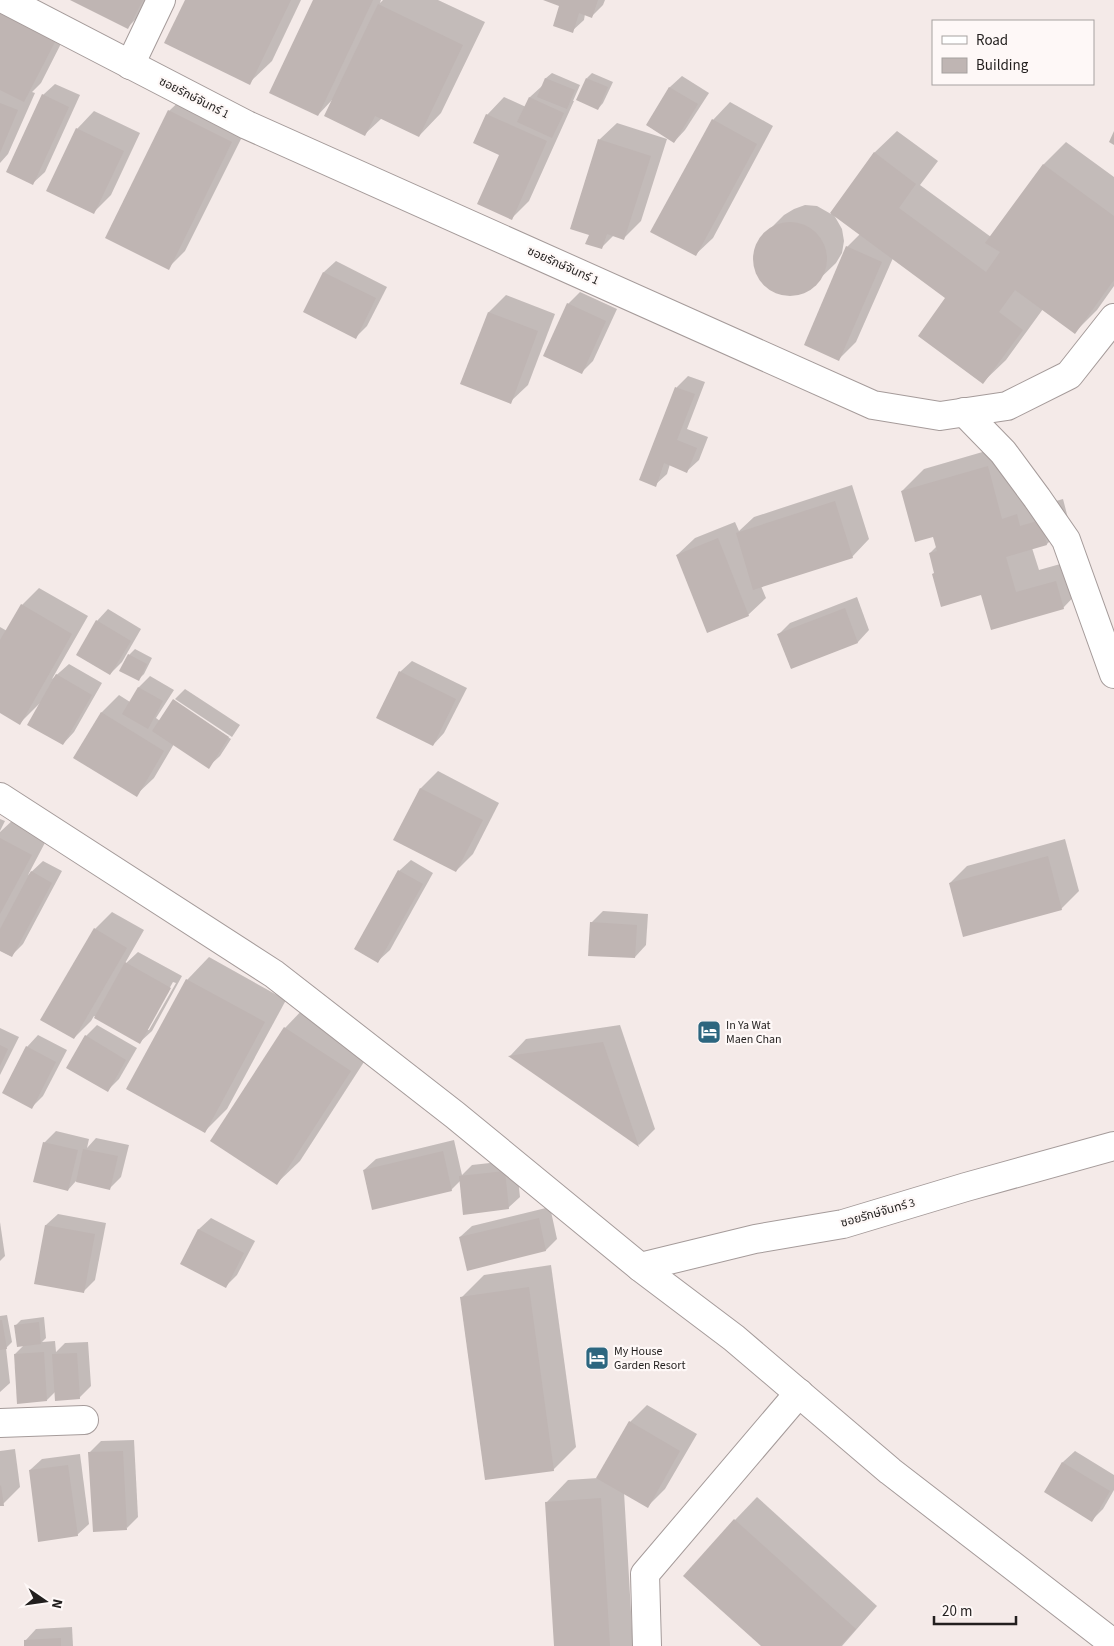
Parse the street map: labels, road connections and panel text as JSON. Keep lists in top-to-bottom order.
{
  "streets": {
    "street": ["ซอยรักษ์จันทร์ 1", "ซอยรักษ์จันทร์ 3"]
  },
  "places": {
    "hotel": ["In Ya Wat Maen Chan", "My House Garden Resort"]
  },
  "legend": ["Road", "Building"],
  "scale_bar": "20 m",
  "north": "right"
}
